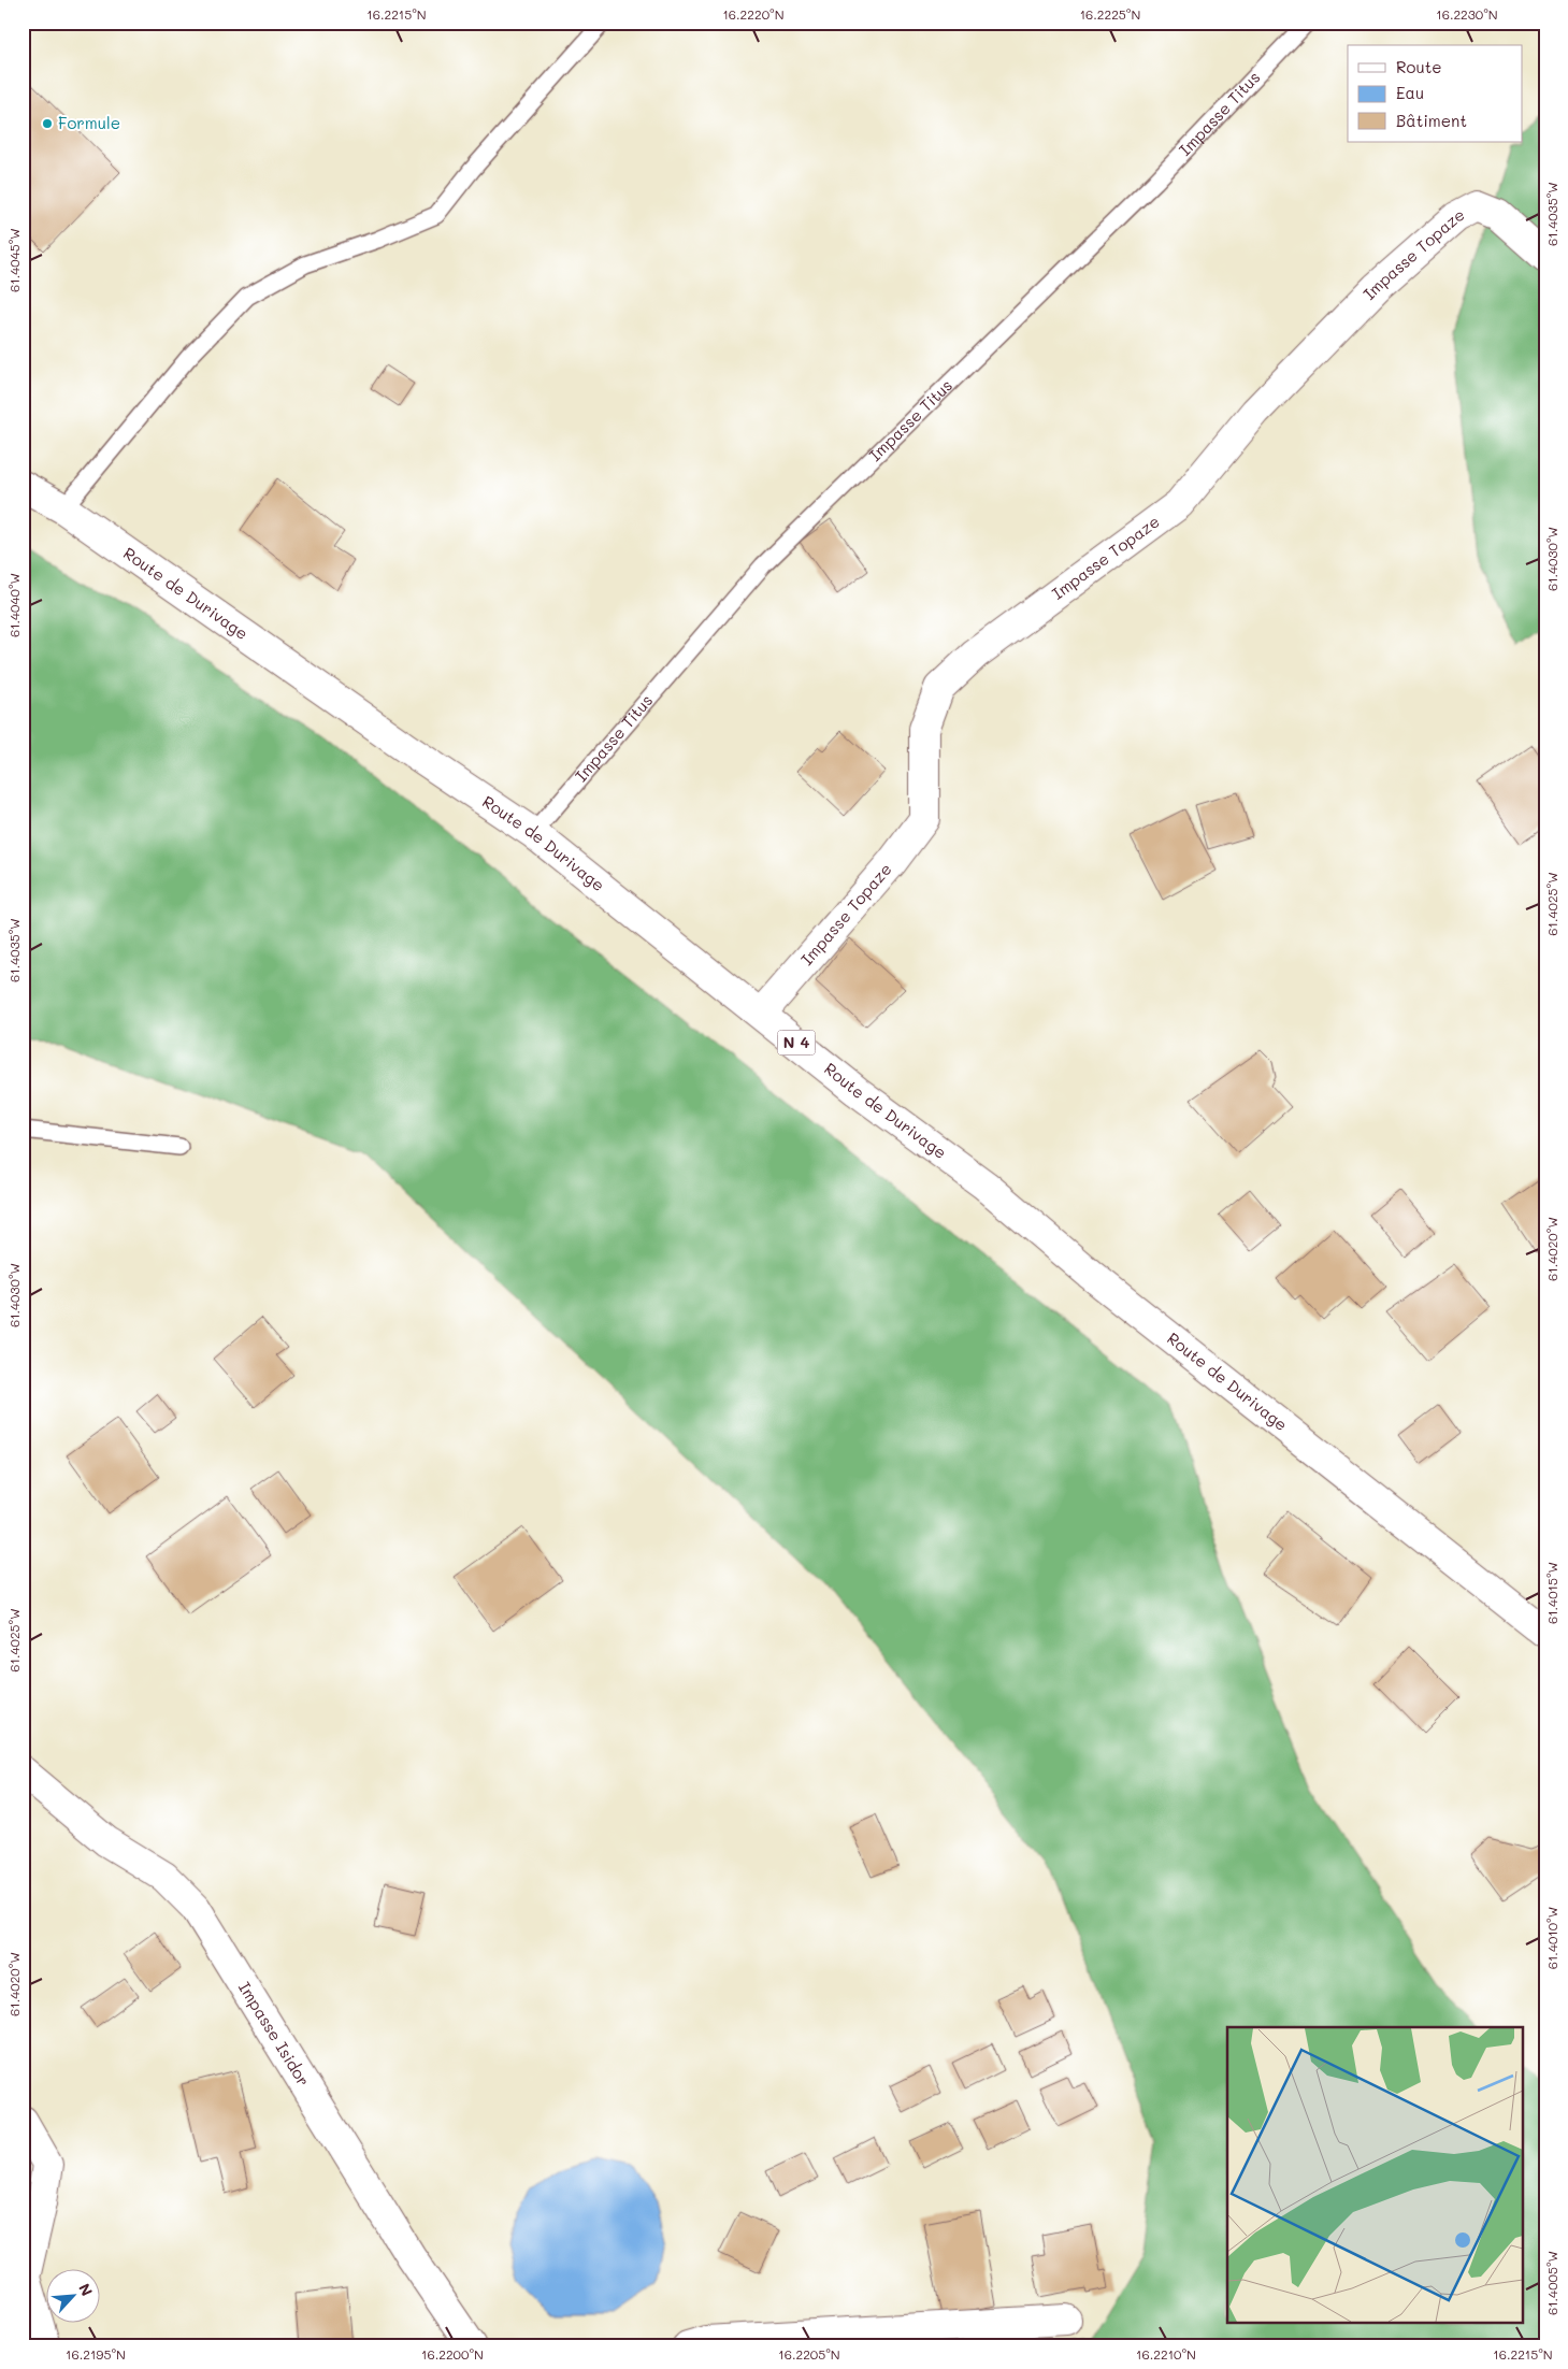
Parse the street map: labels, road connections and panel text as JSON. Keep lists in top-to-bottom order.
{
  "streets": {
    "street": [
      "Impasse Topaze",
      "Route de Durivage",
      "N 4",
      "Impasse Isidor"
    ],
    "lane": ["Impasse Titus"]
  },
  "crossings": [
    ["Impasse Titus", "Route de Durivage"],
    ["Impasse Topaze", "Route de Durivage"]
  ],
  "places": ["Formule"],
  "legend": ["Route", "Eau", "Bâtiment"],
  "north": "top right",
  "coordinates": [
    "16.2215°N",
    "16.2220°N",
    "16.2225°N",
    "16.2230°N",
    "61.4035°W",
    "61.4045°W",
    "61.4030°W",
    "61.4040°W",
    "61.4025°W",
    "61.4020°W",
    "61.4015°W",
    "61.4010°W",
    "61.4005°W",
    "16.2195°N",
    "16.2200°N",
    "16.2205°N",
    "16.2210°N"
  ]
}
